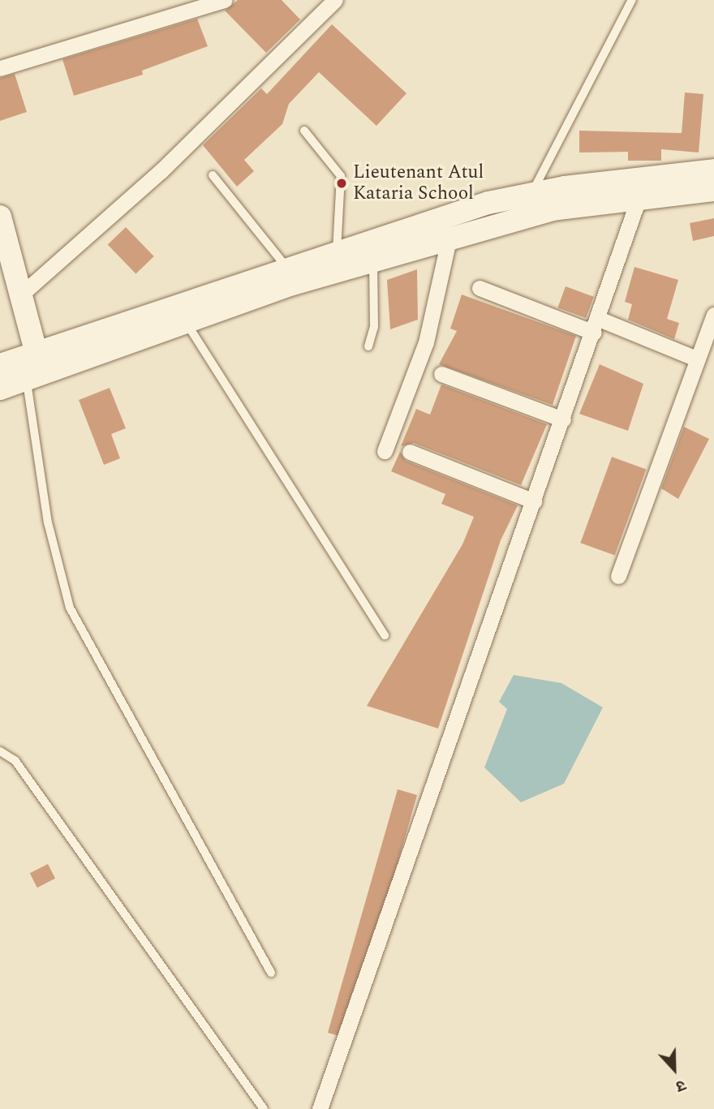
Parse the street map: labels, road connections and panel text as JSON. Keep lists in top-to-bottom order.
{
  "places": ["Lieutenant Atul Kataria School"],
  "north": "bottom"
}
